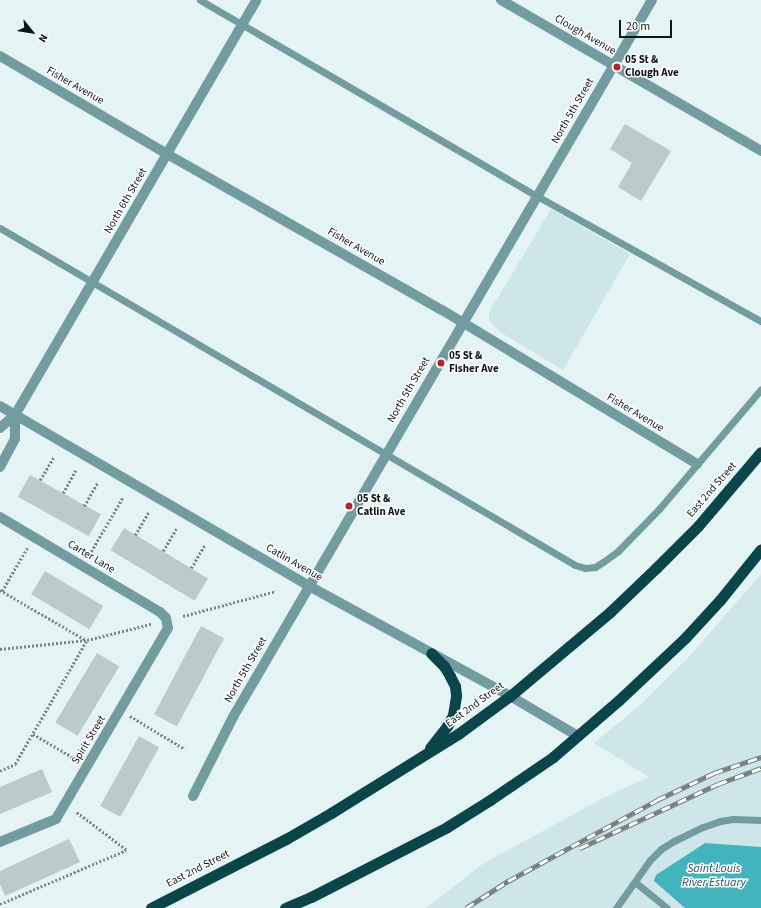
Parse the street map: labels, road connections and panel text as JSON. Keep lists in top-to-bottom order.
{
  "streets": {
    "highway": ["East 2nd Street"],
    "street": [
      "Clough Avenue",
      "Fisher Avenue",
      "North 5th Street",
      "North 6th Street",
      "Carter Lane",
      "Catlin Avenue",
      "Spirit Street"
    ]
  },
  "crossings": [
    ["Clough Avenue", "North 5th Street"],
    ["Fisher Avenue", "North 5th Street"],
    ["Fisher Avenue", "North 6th Street"],
    ["North 5th Street", "Catlin Avenue"],
    ["North 6th Street", "Catlin Avenue"],
    ["East 2nd Street", "Catlin Avenue"],
    ["Carter Lane", "Spirit Street"]
  ],
  "water": ["Saint Louis River Estuary"],
  "places": ["05 St & Clough Ave", "05 St & Fisher Ave", "05 St & Catlin Ave"],
  "scale_bar": "20 m",
  "north": "bottom right"
}
